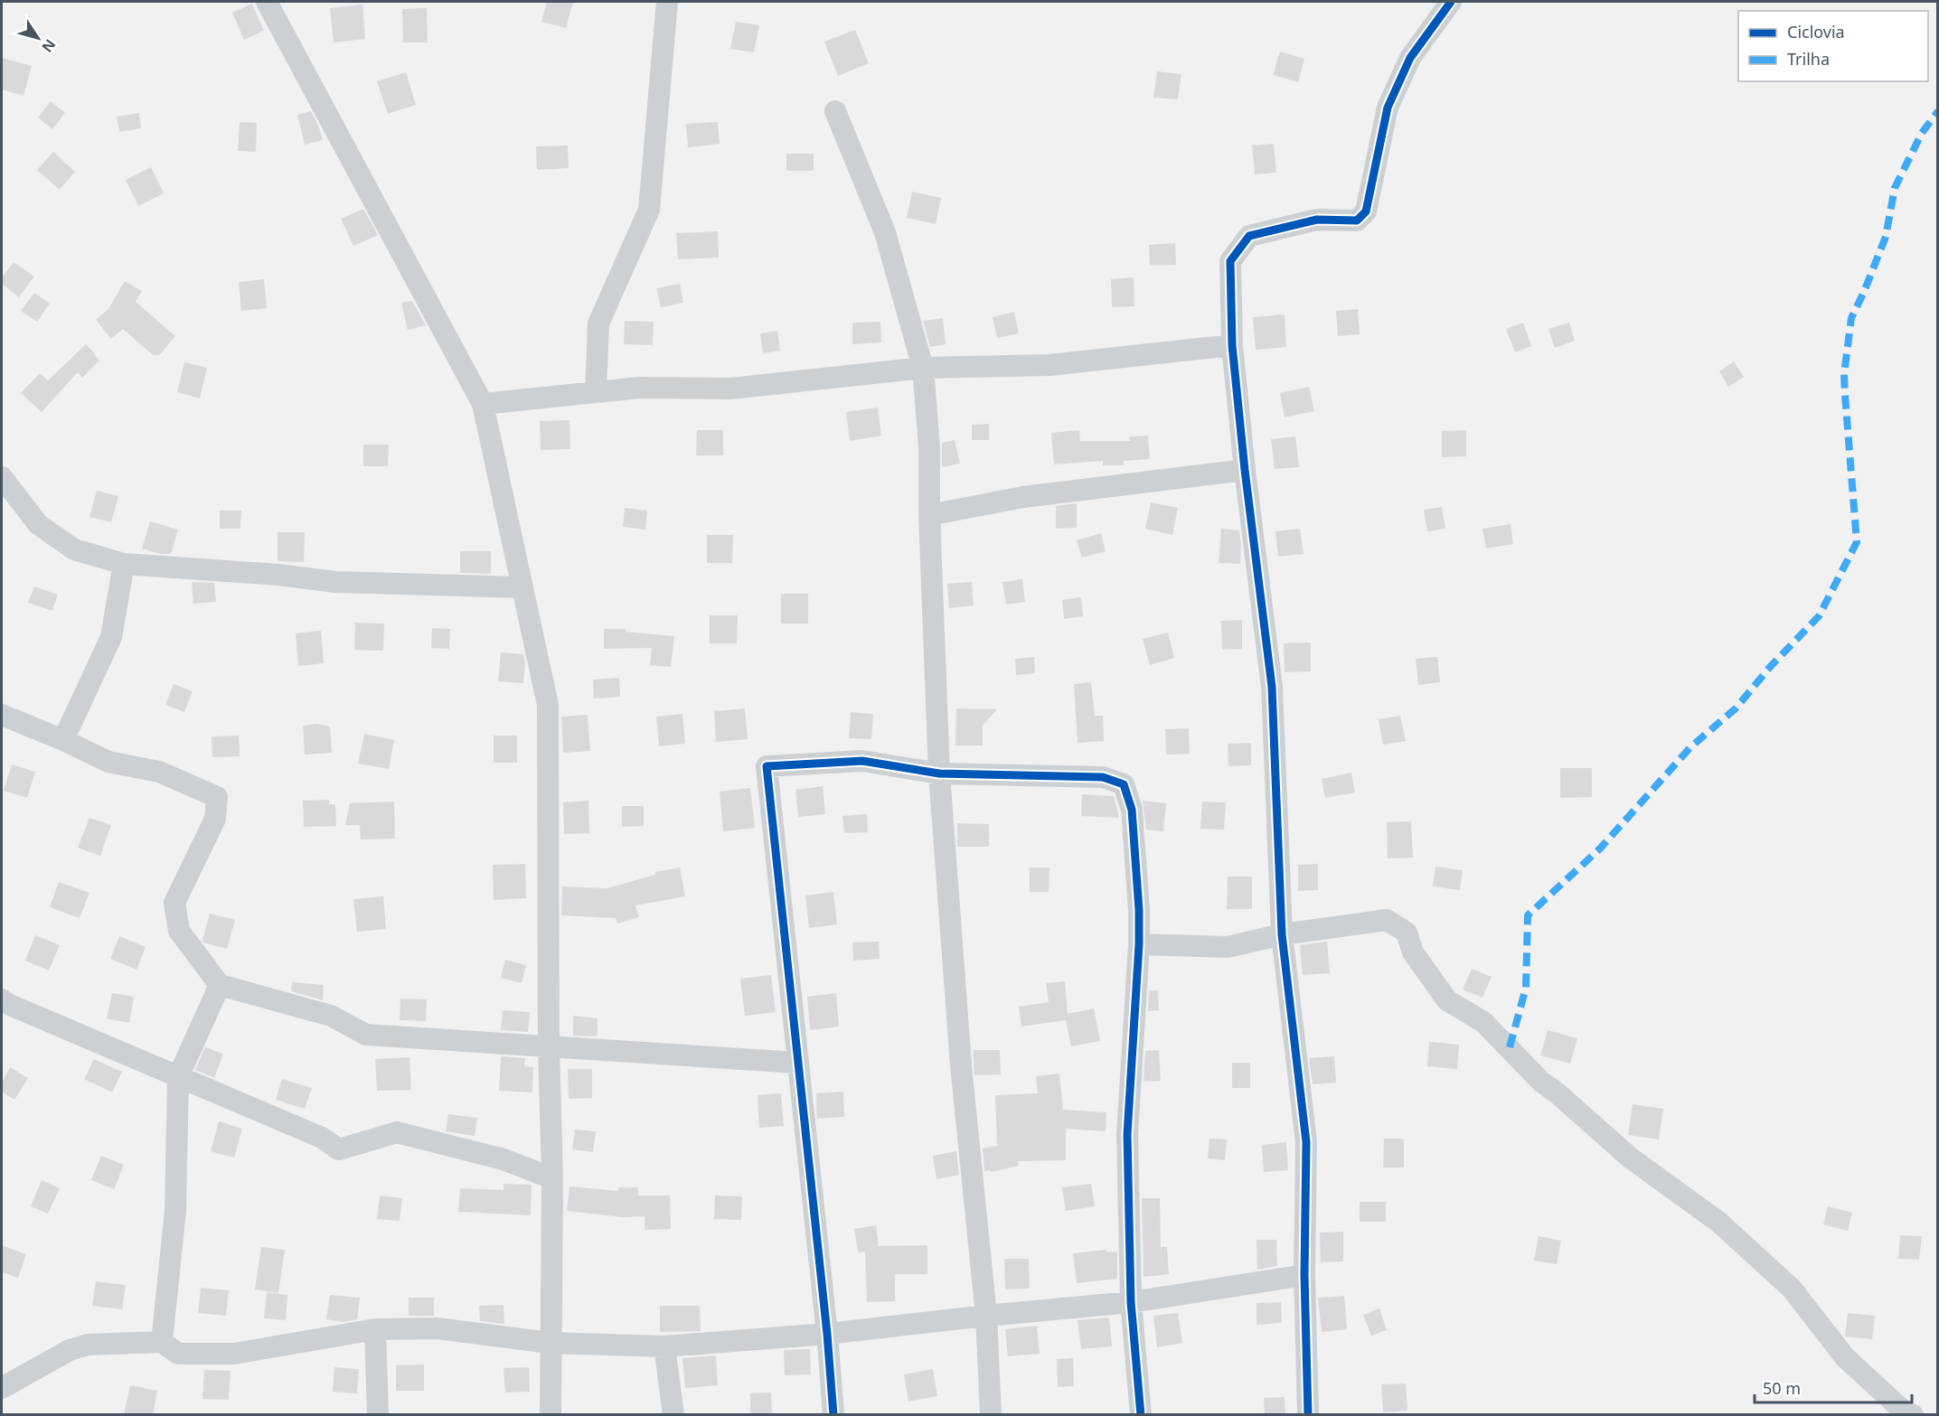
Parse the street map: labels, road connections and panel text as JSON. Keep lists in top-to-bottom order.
{
  "legend": ["Ciclovia", "Trilha"],
  "scale_bar": "50 m",
  "north": "bottom right"
}
